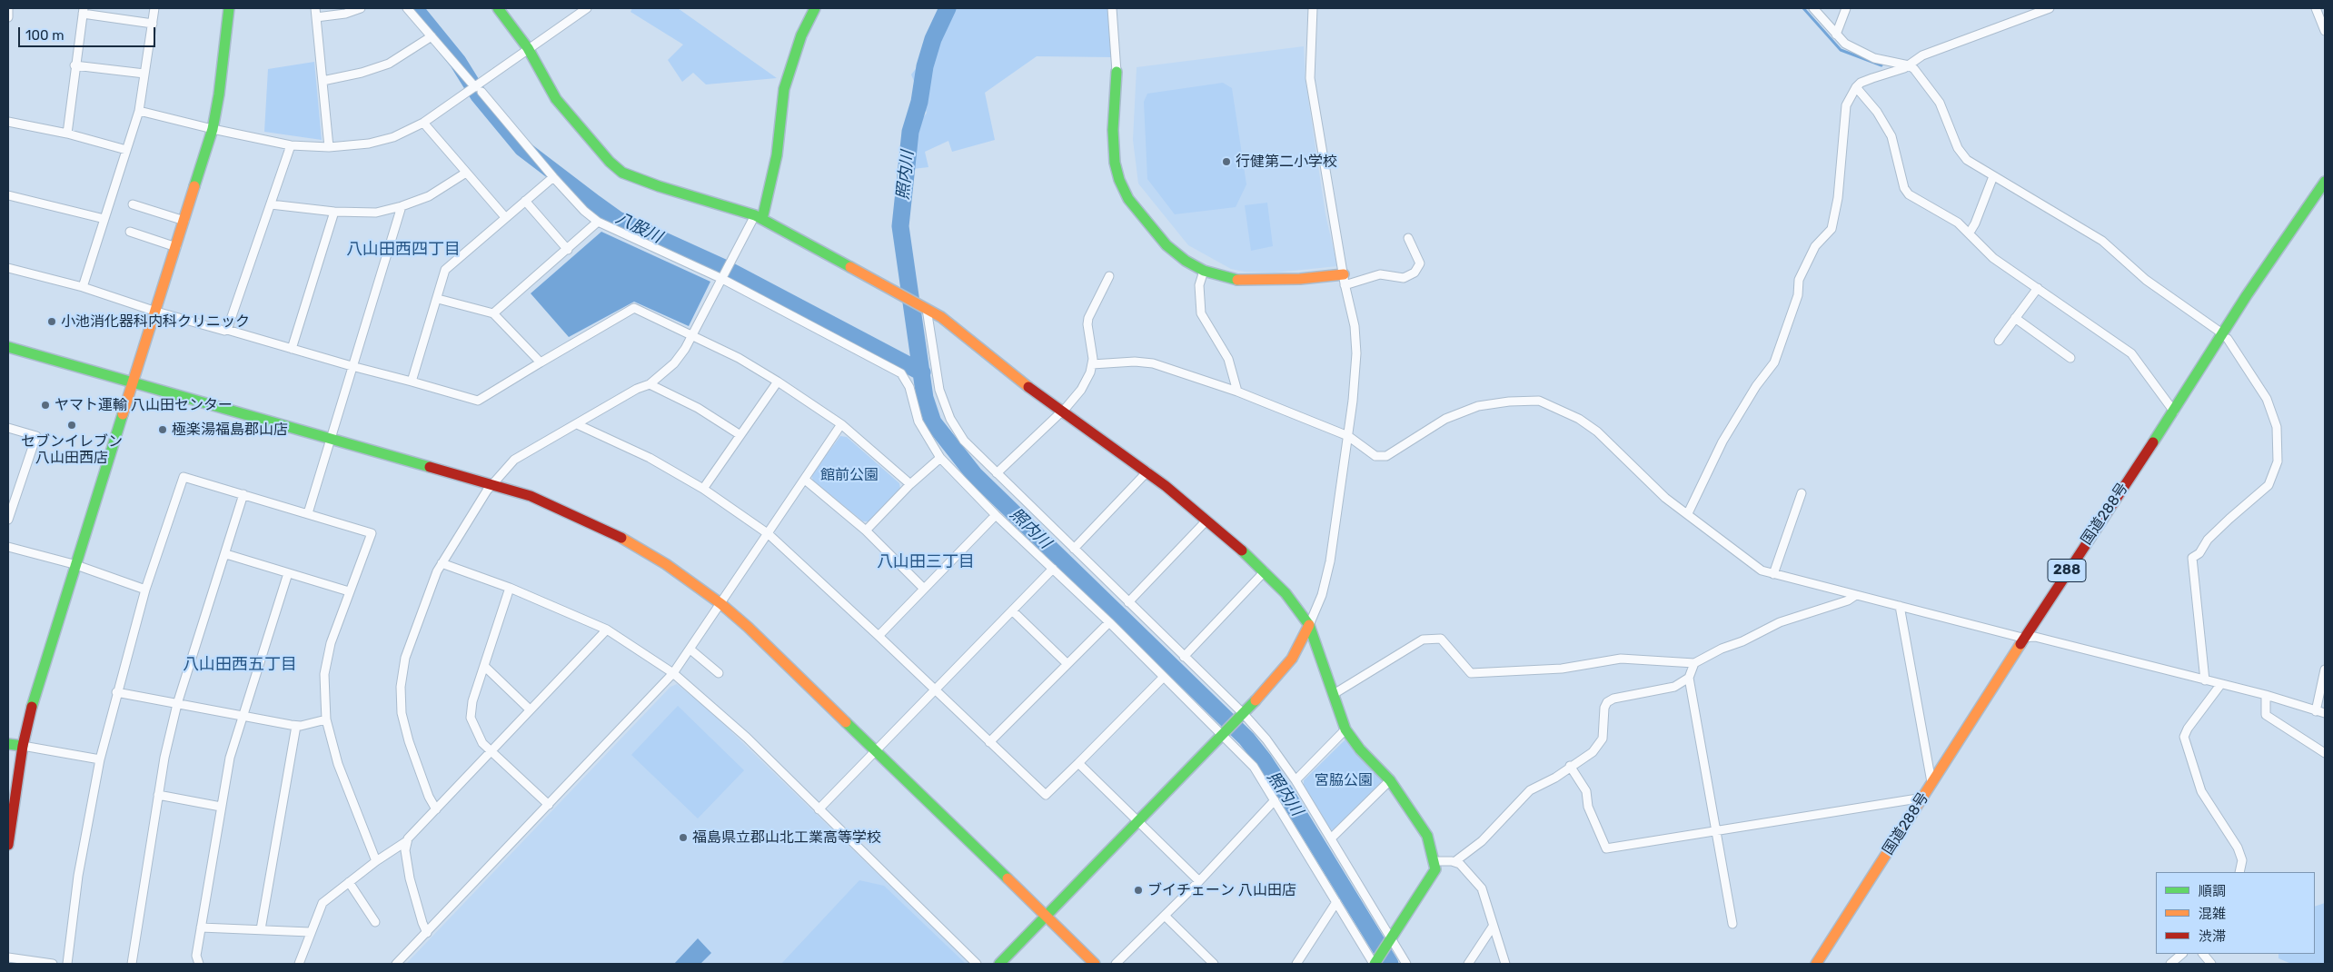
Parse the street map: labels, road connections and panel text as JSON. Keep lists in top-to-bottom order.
{
  "streets": {
    "main road": ["国道288号", "288"]
  },
  "districts": ["八山田西四丁目", "八山田三丁目", "八山田西五丁目"],
  "water": ["照内川", "八股川"],
  "parks": ["館前公園", "宮脇公園"],
  "places": [
    "行健第二小学校",
    "小池消化器科内科クリニック",
    "ヤマト運輸 八山田センター",
    "セブンイレブン 八山田西店",
    "極楽湯福島郡山店",
    "福島県立郡山北工業高等学校",
    "ブイチェーン 八山田店"
  ],
  "legend": ["順調", "混雑", "渋滞"],
  "scale_bar": "100 m"
}
